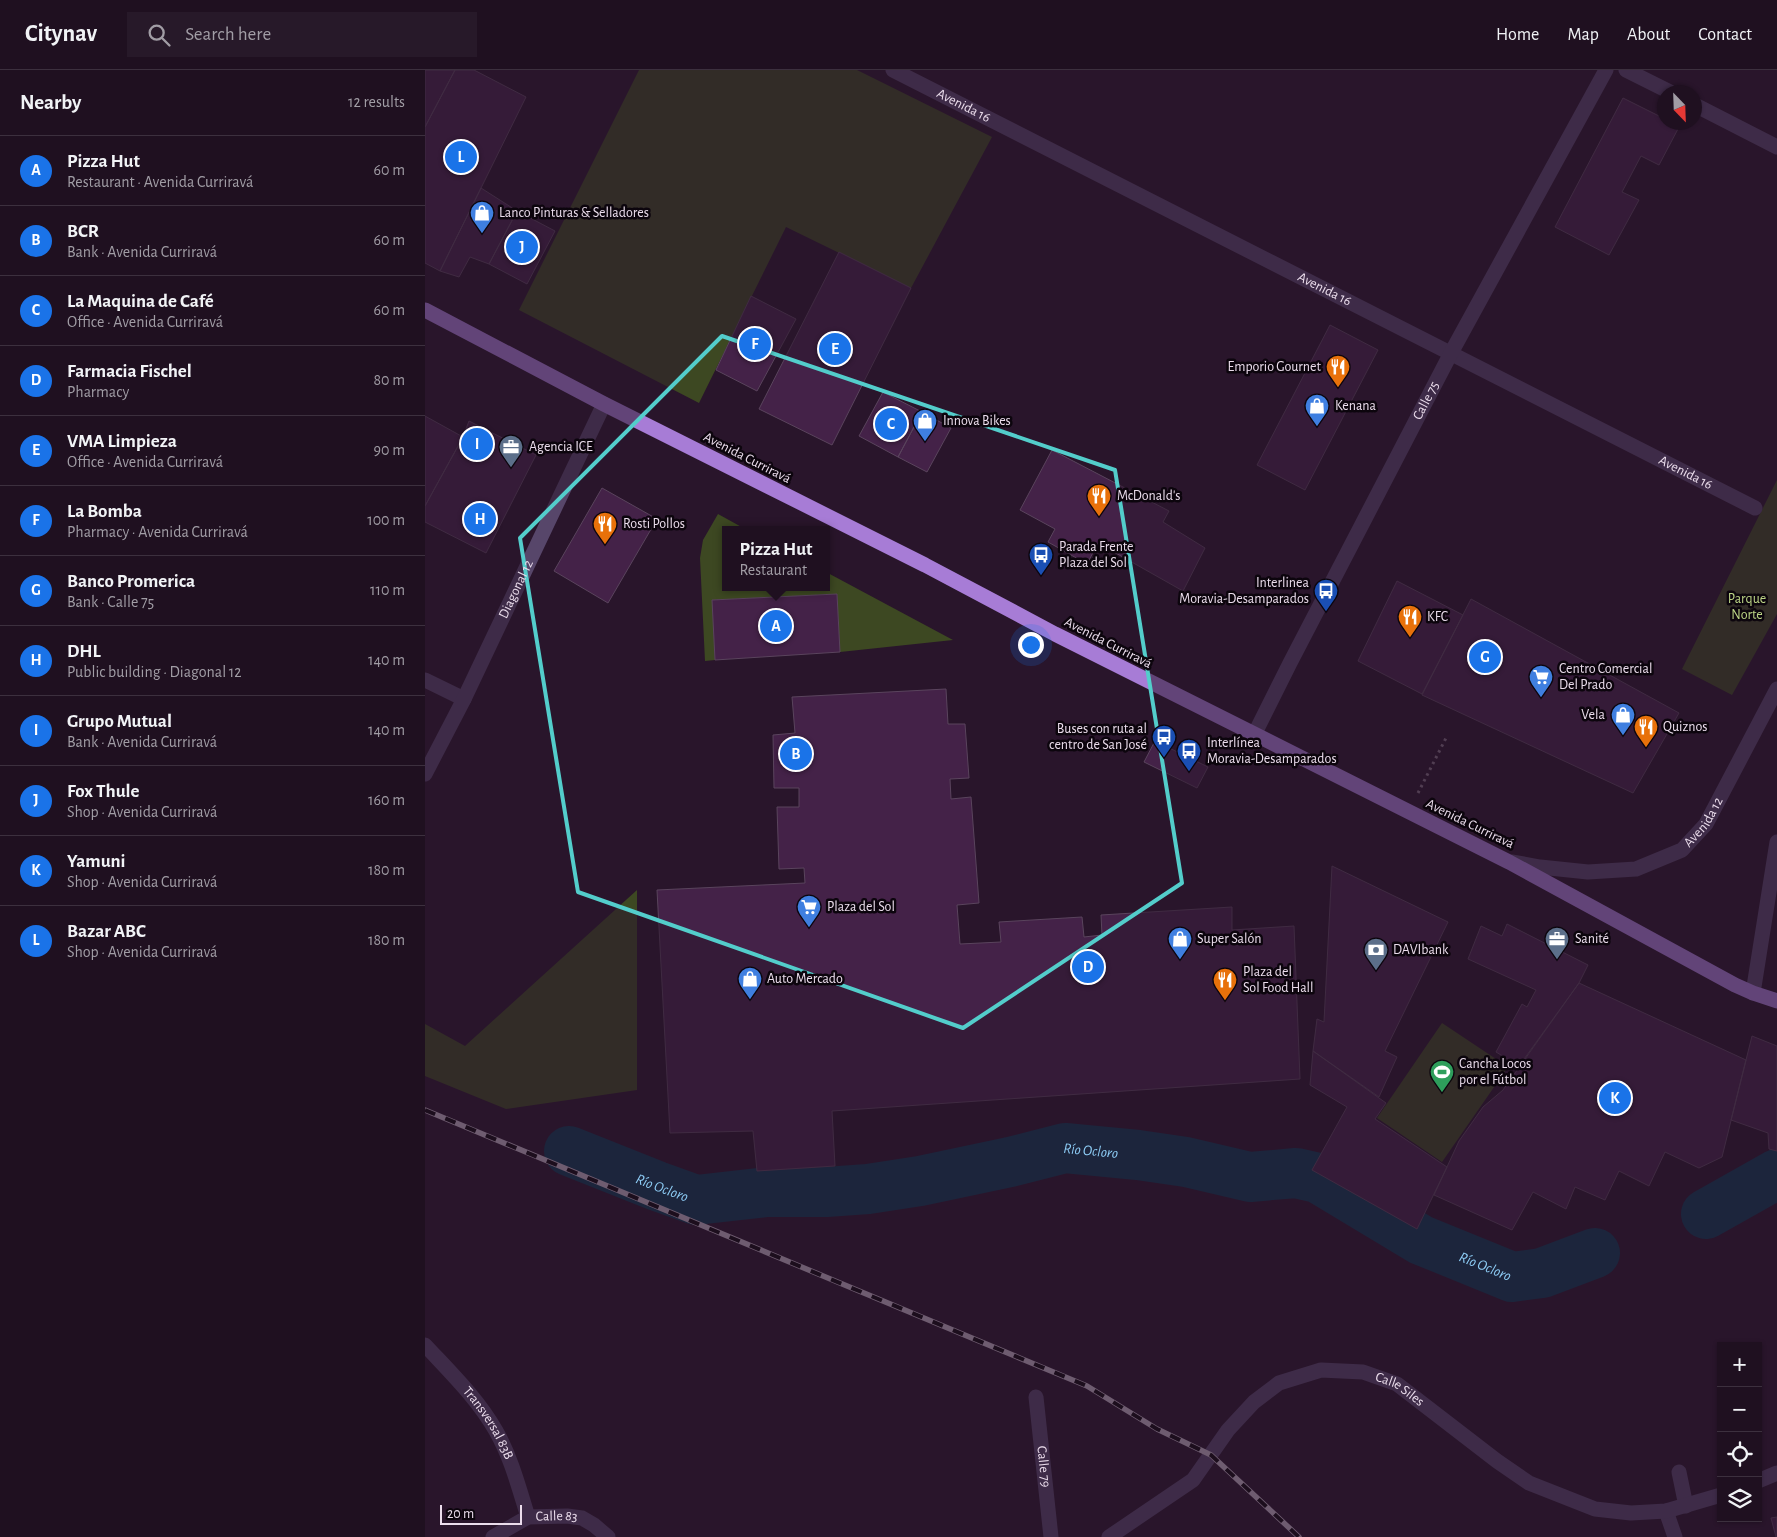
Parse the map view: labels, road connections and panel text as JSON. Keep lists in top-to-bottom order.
{
  "streets": {
    "highway": ["Avenida Curriravá"],
    "street": [
      "Avenida 16",
      "Calle 75",
      "Diagonal 12",
      "Avenida 12",
      "Calle Siles",
      "Transversal 83B",
      "Calle 79",
      "Calle 83"
    ]
  },
  "crossings": [
    ["Avenida 16", "Calle 75"],
    ["Calle 75", "Avenida Curriravá"],
    ["Avenida Curriravá", "Diagonal 12"],
    ["Avenida Curriravá", "Avenida 12"],
    ["Transversal 83B", "Calle 83"]
  ],
  "water": ["Río Ocloro"],
  "parks": ["Parque Norte"],
  "places": {
    "shop": [
      "Lanco Pinturas & Selladores",
      "Kenana",
      "Innova Bikes",
      "Vela",
      "Super Salón",
      "Auto Mercado"
    ],
    "restaurant": [
      "Emporio Gournet",
      "McDonald's",
      "Rosti Pollos",
      "KFC",
      "Quiznos",
      "Plaza del Sol Food Hall"
    ],
    "office": ["Agencia ICE", "Sanité"],
    "bus stop": [
      "Parada Frente Plaza del Sol",
      "Interlinea Moravia-Desamparados",
      "Buses con ruta al centro de San José",
      "Interlínea Moravia-Desamparados"
    ],
    "supermarket": ["Centro Comercial Del Prado", "Plaza del Sol"],
    "bank": ["DAVIbank"],
    "sports": ["Cancha Locos por el Fútbol"]
  },
  "scale_bar": "20 m",
  "north": "bottom right",
  "page": {
    "header": "Citynav",
    "search": "Search here",
    "nav": [
      "Home",
      "Map",
      "About",
      "Contact"
    ],
    "heading": ["Nearby", "12 results"],
    "list": [
      {
        "mark": "A",
        "name": "Pizza Hut",
        "note": "Restaurant · Avenida Curriravá",
        "value": "60 m"
      },
      {
        "mark": "B",
        "name": "BCR",
        "note": "Bank · Avenida Curriravá",
        "value": "60 m"
      },
      {
        "mark": "C",
        "name": "La Maquina de Café",
        "note": "Office · Avenida Curriravá",
        "value": "60 m"
      },
      {
        "mark": "D",
        "name": "Farmacia Fischel",
        "note": "Pharmacy",
        "value": "80 m"
      },
      {
        "mark": "E",
        "name": "VMA Limpieza",
        "note": "Office · Avenida Curriravá",
        "value": "90 m"
      },
      {
        "mark": "F",
        "name": "La Bomba",
        "note": "Pharmacy · Avenida Curriravá",
        "value": "100 m"
      },
      {
        "mark": "G",
        "name": "Banco Promerica",
        "note": "Bank · Calle 75",
        "value": "110 m"
      },
      {
        "mark": "H",
        "name": "DHL",
        "note": "Public building · Diagonal 12",
        "value": "140 m"
      },
      {
        "mark": "I",
        "name": "Grupo Mutual",
        "note": "Bank · Avenida Curriravá",
        "value": "140 m"
      },
      {
        "mark": "J",
        "name": "Fox Thule",
        "note": "Shop · Avenida Curriravá",
        "value": "160 m"
      },
      {
        "mark": "K",
        "name": "Yamuni",
        "note": "Shop · Avenida Curriravá",
        "value": "180 m"
      },
      {
        "mark": "L",
        "name": "Bazar ABC",
        "note": "Shop · Avenida Curriravá",
        "value": "180 m"
      }
    ],
    "pins": [
      "L",
      "J",
      "F",
      "E",
      "C",
      "I",
      "H",
      "A",
      "G",
      "B",
      "D",
      "K"
    ],
    "popup": ["Pizza Hut", "Restaurant"],
    "map_buttons": ["+", "−"],
    "scale": "20 m"
  }
}
